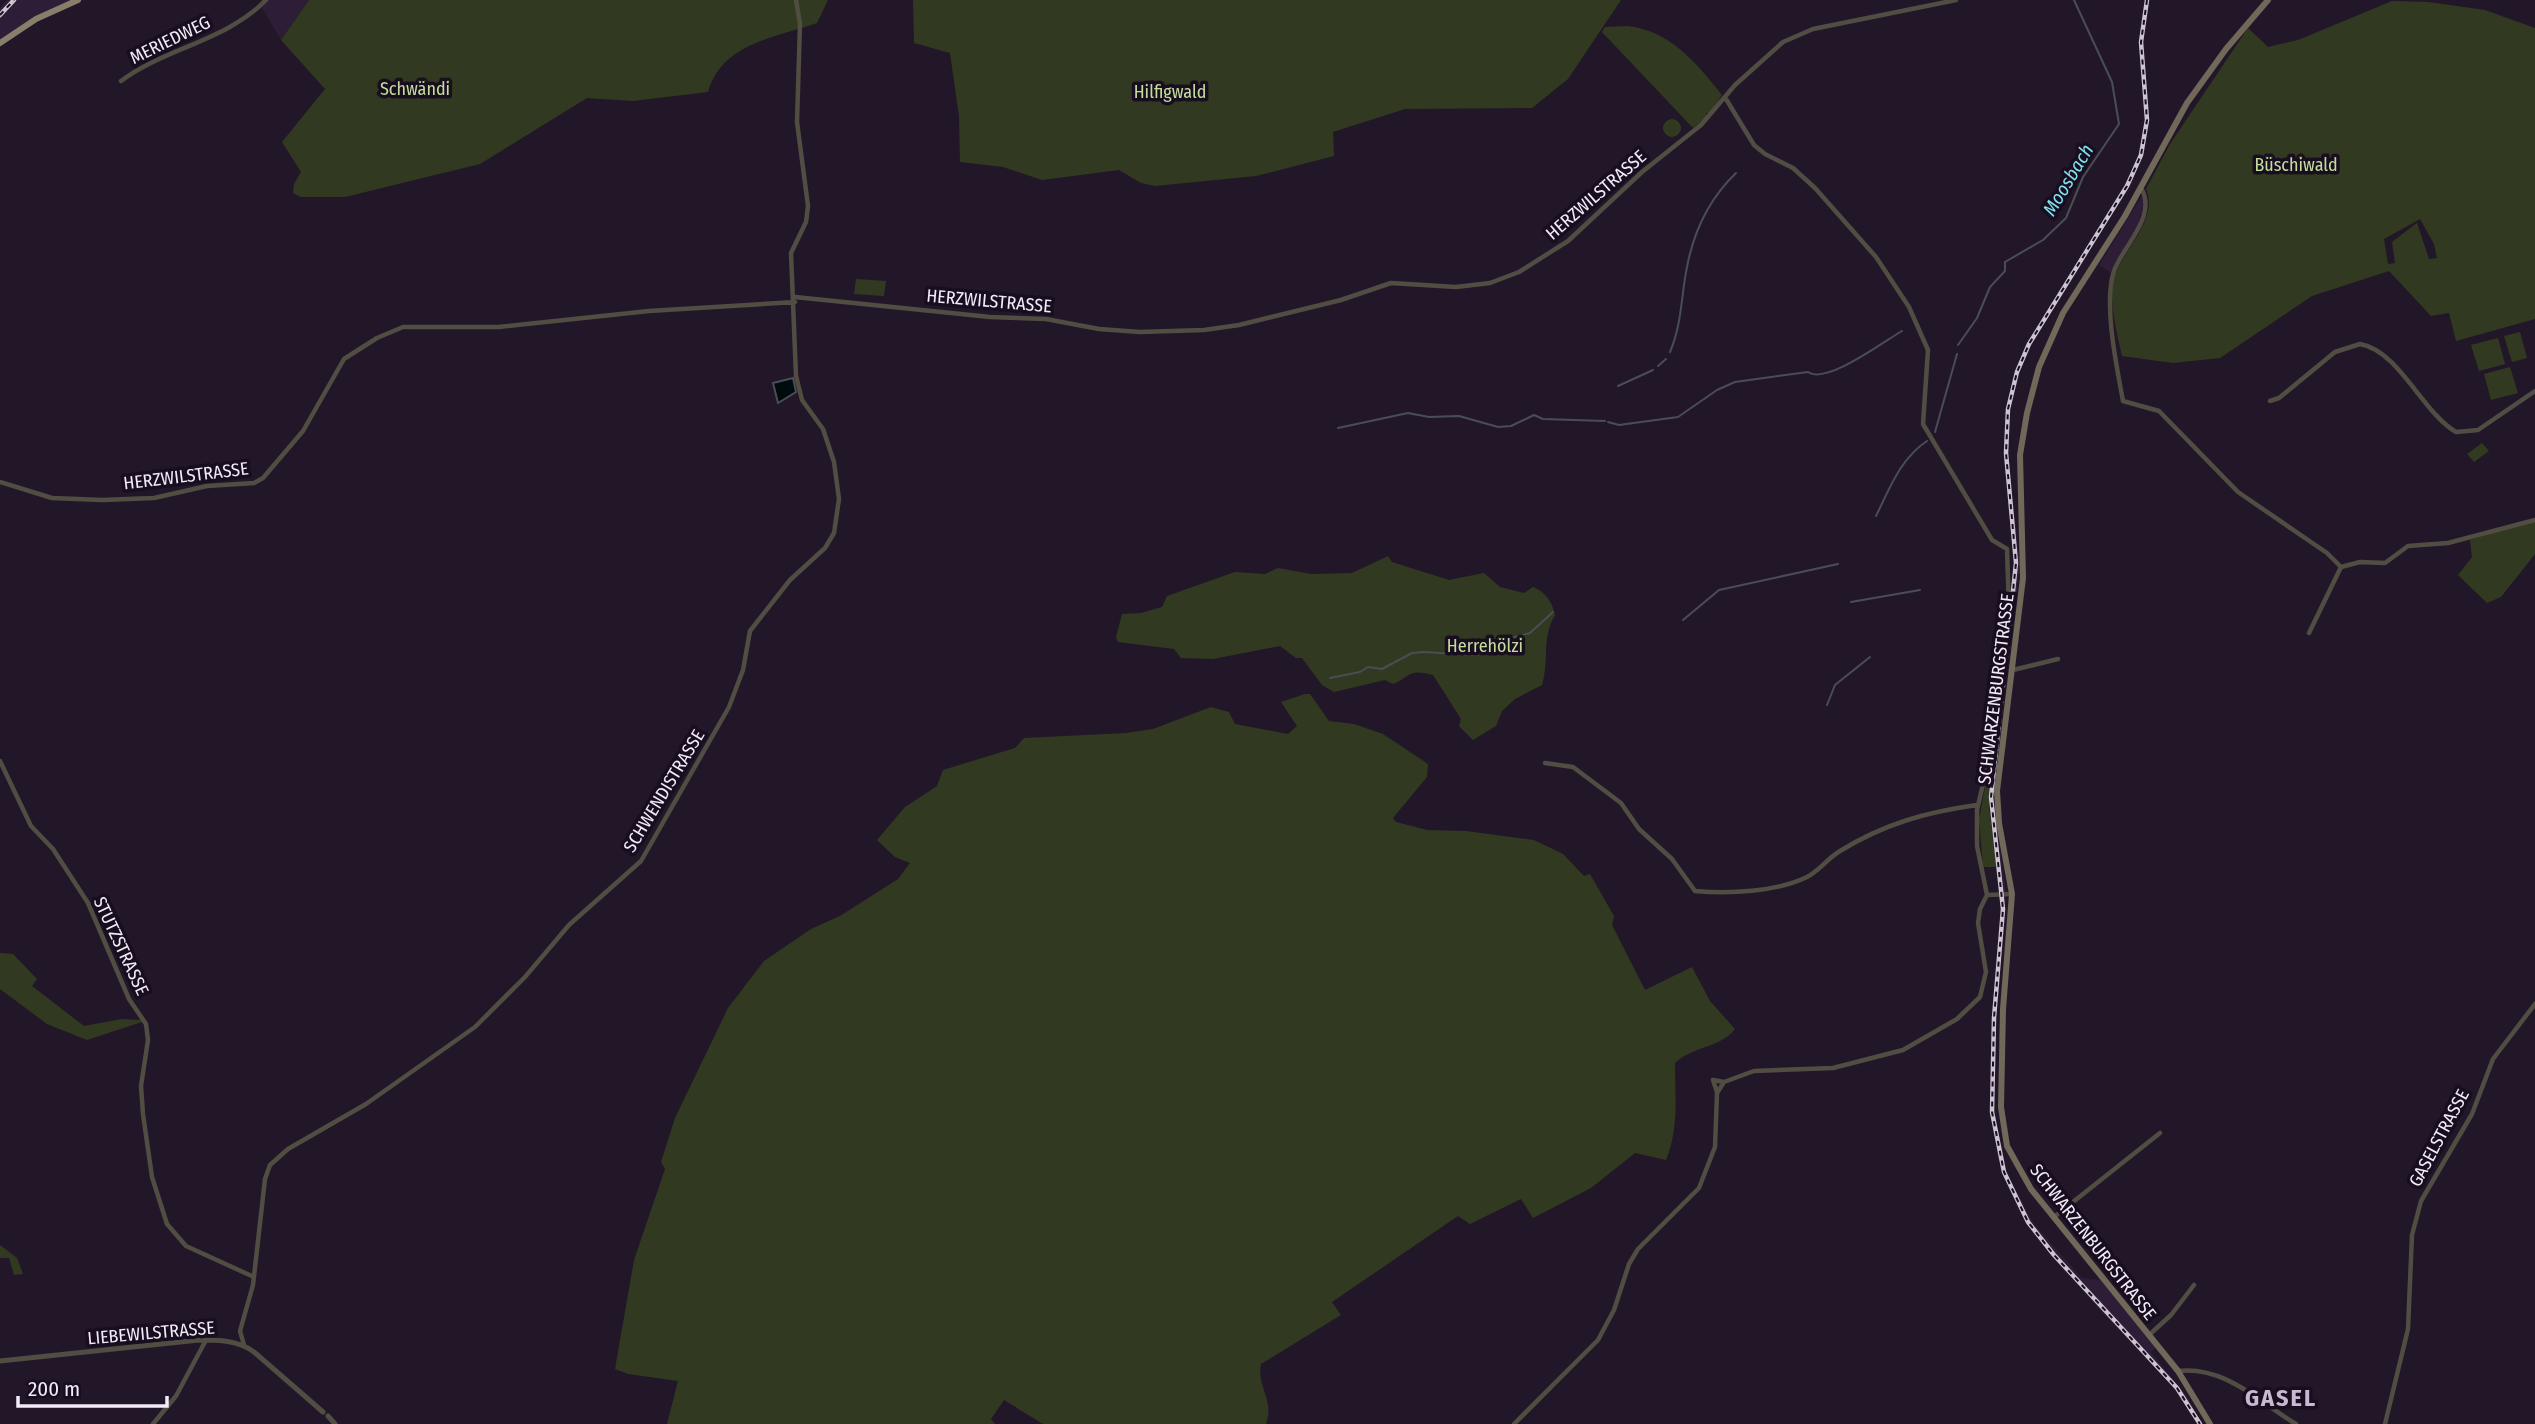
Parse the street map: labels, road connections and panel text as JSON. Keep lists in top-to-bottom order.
{
  "streets": {
    "main road": ["SCHWARZENBURGSTRASSE"],
    "street": [
      "MERIEDWEG",
      "HERZWILSTRASSE",
      "SCHWENDISTRASSE",
      "STUTZSTRASSE",
      "GASELSTRASSE",
      "LIEBEWILSTRASSE"
    ]
  },
  "crossings": [
    ["HERZWILSTRASSE", "SCHWENDISTRASSE"],
    ["SCHWENDISTRASSE", "STUTZSTRASSE"]
  ],
  "districts": ["GASEL"],
  "water": ["Moosbach"],
  "parks": [
    "Schwändi",
    "Hilfigwald",
    "Büschiwald",
    "Herrehölzi"
  ],
  "scale_bar": "200 m"
}
